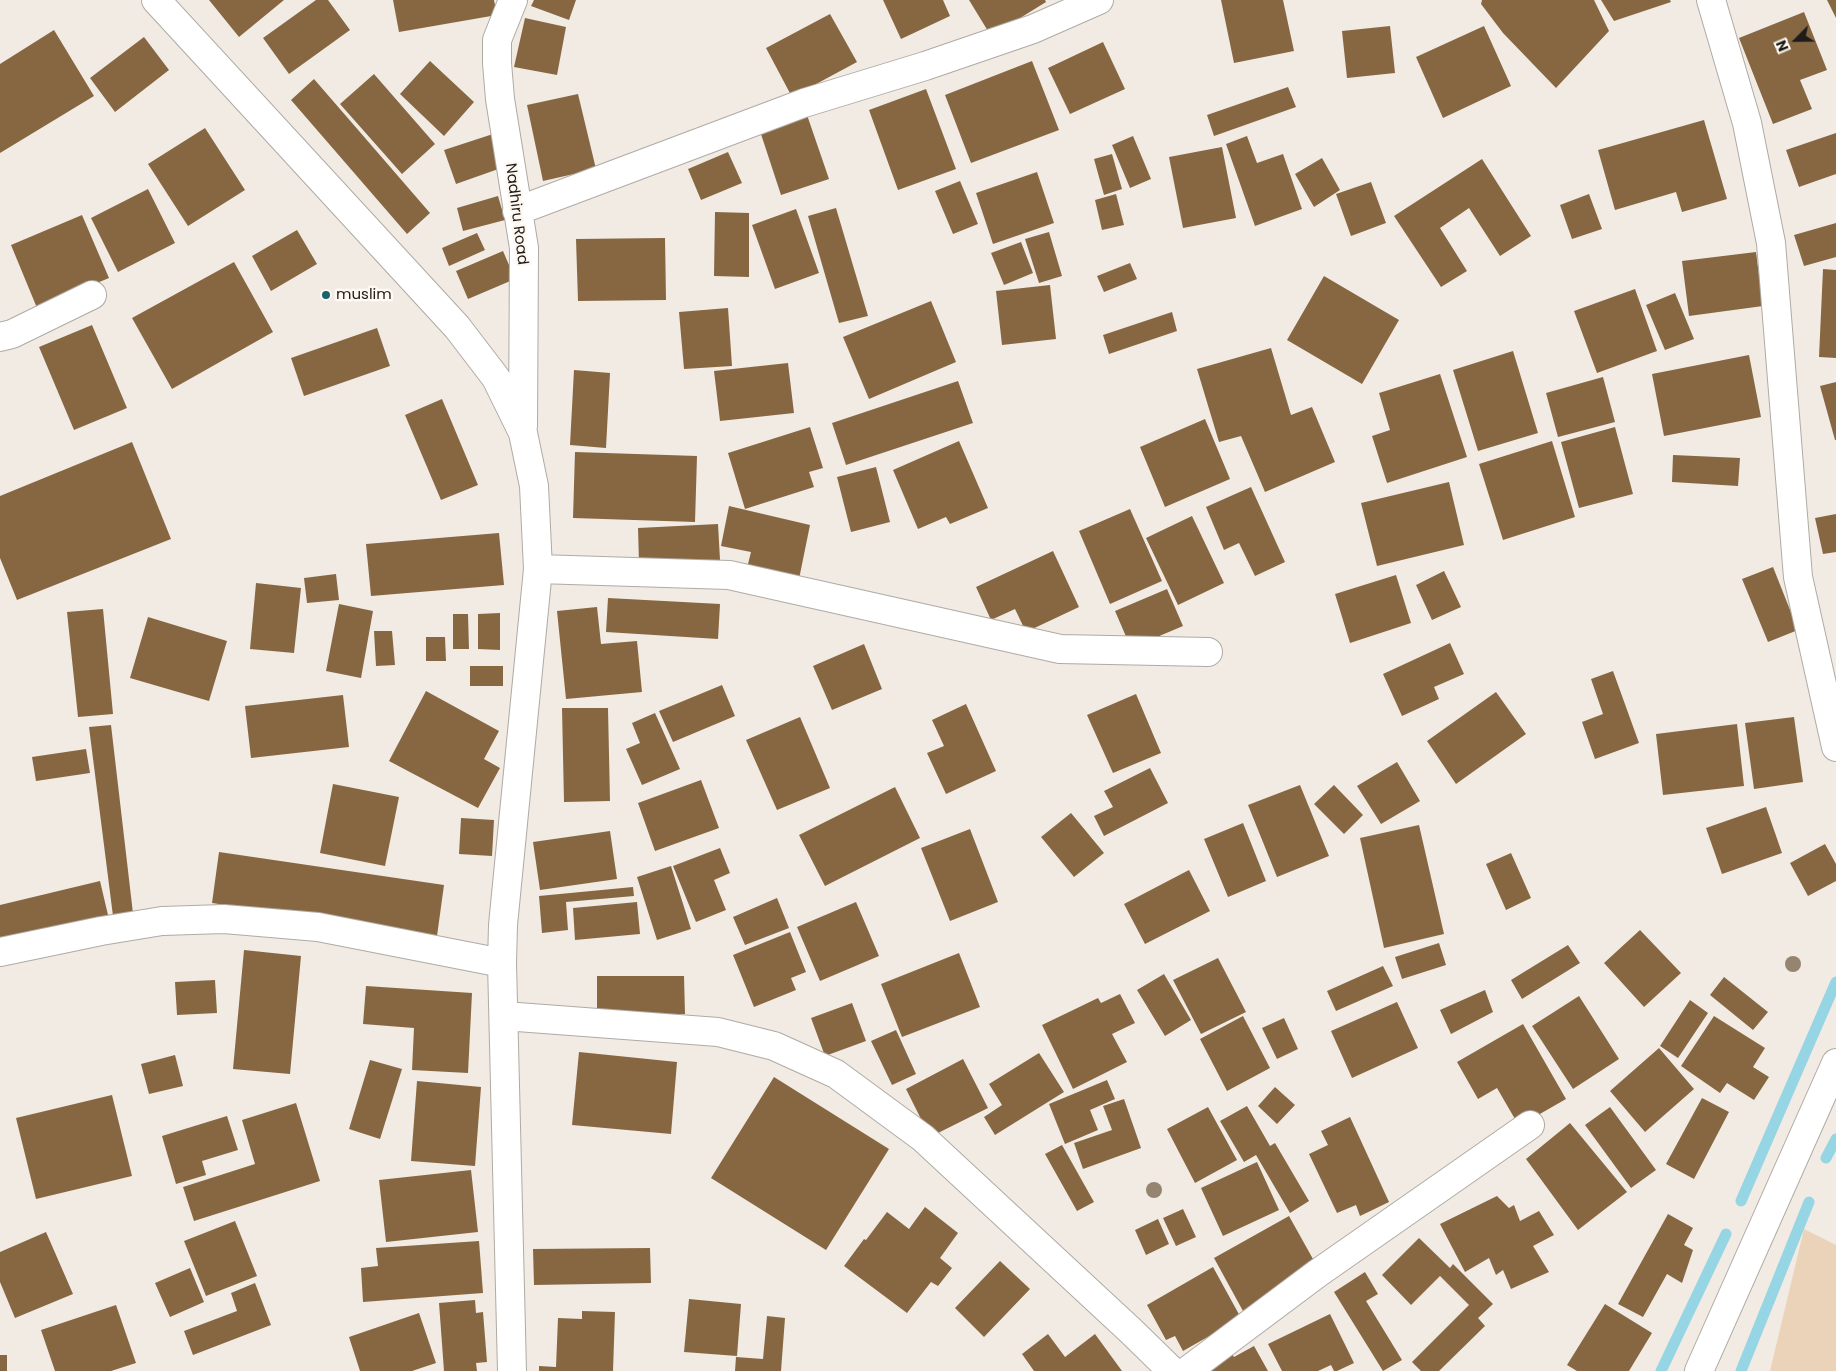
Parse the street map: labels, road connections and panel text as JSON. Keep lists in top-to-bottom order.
{
  "streets": {
    "street": ["Nadhiru Road"]
  },
  "places": ["muslim"],
  "north": "bottom left"
}
